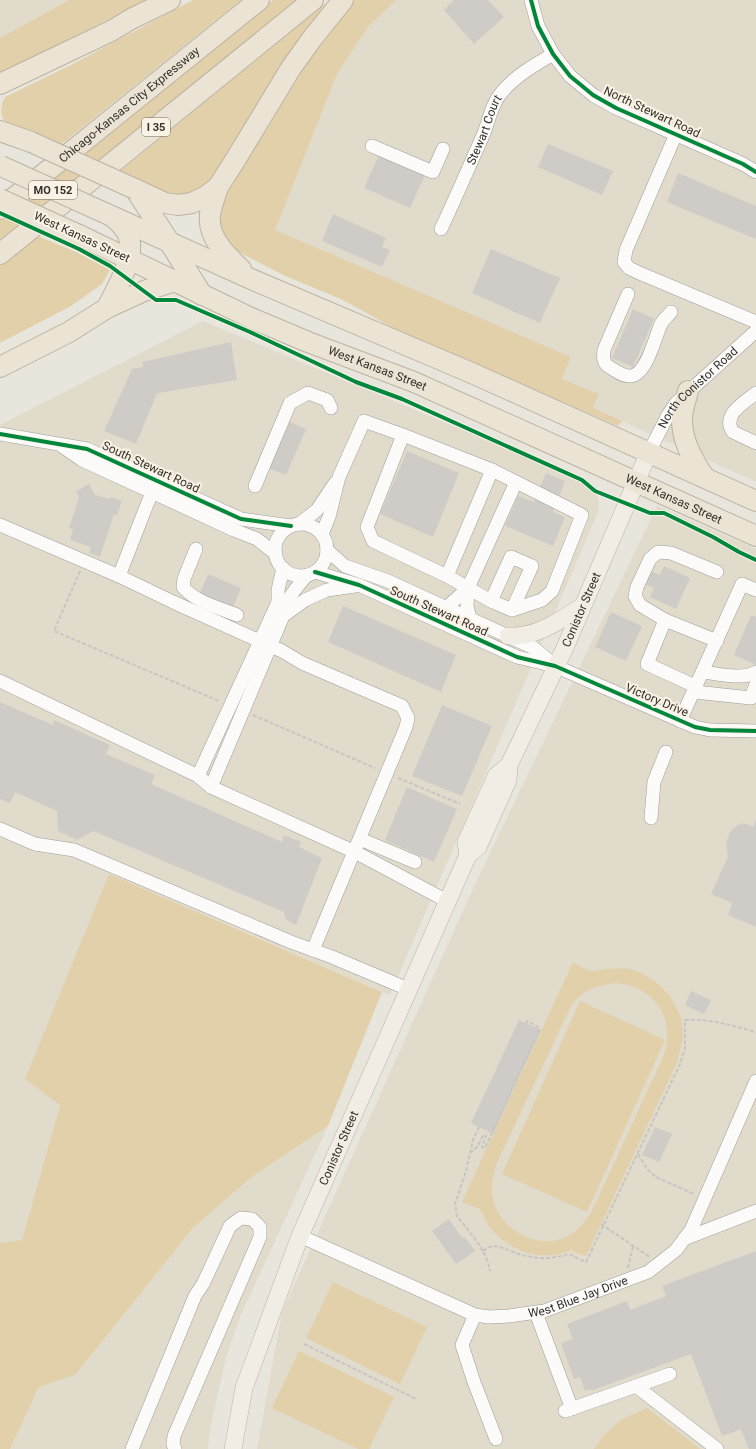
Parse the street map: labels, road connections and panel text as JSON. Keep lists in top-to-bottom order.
{
  "streets": {
    "highway": [
      "Chicago-Kansas City Expressway",
      "I 35",
      "MO 152",
      "West Kansas Street"
    ],
    "main road": ["Conistor Street"],
    "street": [
      "North Stewart Road",
      "Stewart Court",
      "North Conistor Road",
      "South Stewart Road",
      "Victory Drive",
      "West Blue Jay Drive"
    ]
  },
  "crossings": [
    ["North Stewart Road", "Stewart Court"],
    ["West Kansas Street", "Conistor Street"],
    ["North Conistor Road", "Conistor Street"],
    ["South Stewart Road", "Conistor Street"],
    ["South Stewart Road", "Victory Drive"],
    ["Conistor Street", "Victory Drive"],
    ["Conistor Street", "West Blue Jay Drive"]
  ]
}
